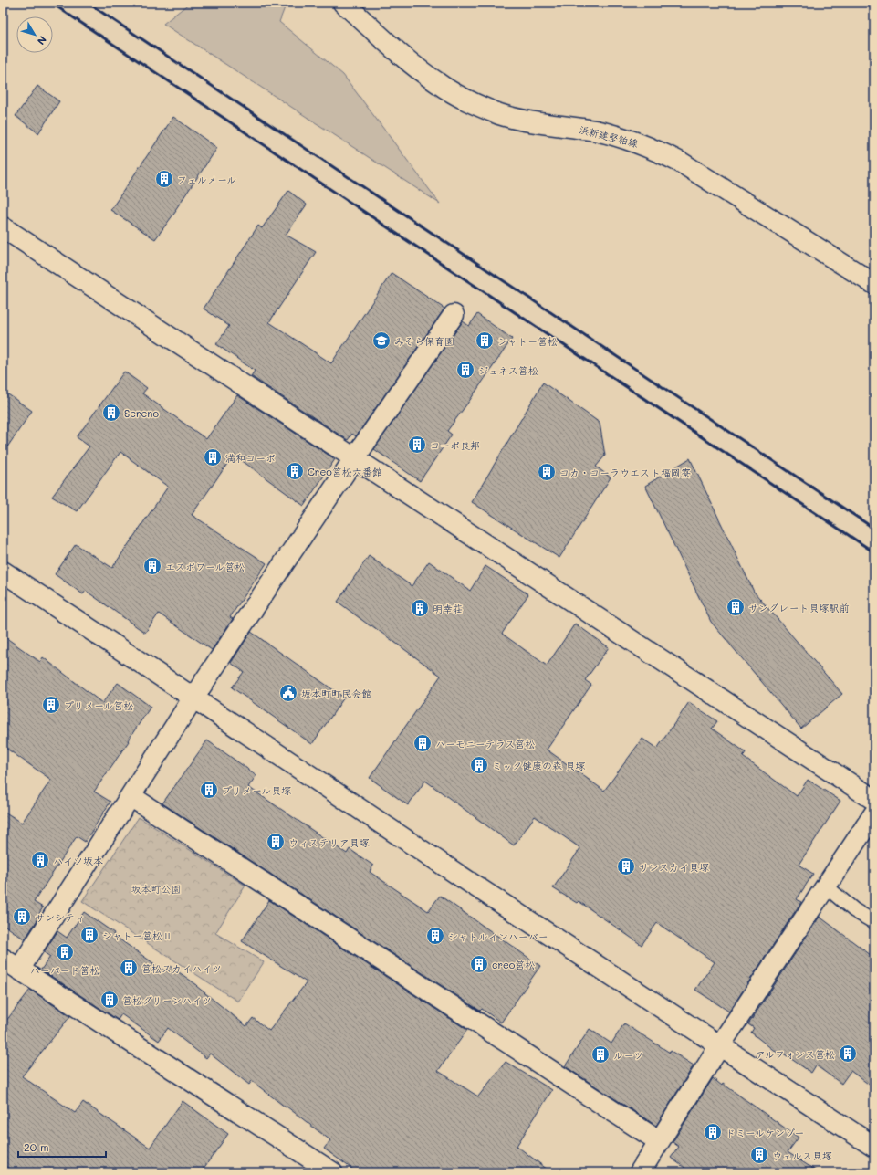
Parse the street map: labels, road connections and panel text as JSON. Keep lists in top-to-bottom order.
{
  "streets": {
    "street": ["浜新建堅粕線"]
  },
  "parks": ["坂本町公園"],
  "places": {
    "building": [
      "フェルメール",
      "シャトー筥松",
      "ジュネス筥松",
      "Sereno",
      "コーポ良邦",
      "満和コーポ",
      "Creo筥松六番館",
      "コカ・コーラウエスト福岡寮",
      "エスポワール筥松",
      "サングレート貝塚駅前",
      "明幸荘",
      "プリメール筥松",
      "ハーモニーテラス筥松",
      "ミック健康の森 貝塚",
      "プリメール貝塚",
      "ウィステリア貝塚",
      "ハイツ坂本",
      "サンスカイ貝塚",
      "サンシティ",
      "シャトー筥松Ⅱ",
      "シャトルインハーバー",
      "ハーバード筥松",
      "creo筥松",
      "筥松スカイハイツ",
      "筥松グリーンハイツ",
      "アルフォンス筥松",
      "ルーツ",
      "ドミールケンゾー",
      "ウェルス貝塚"
    ],
    "school or university": ["みそら保育園"],
    "public building": ["坂本町町民会館"]
  },
  "scale_bar": "20 m",
  "north": "bottom right"
}
